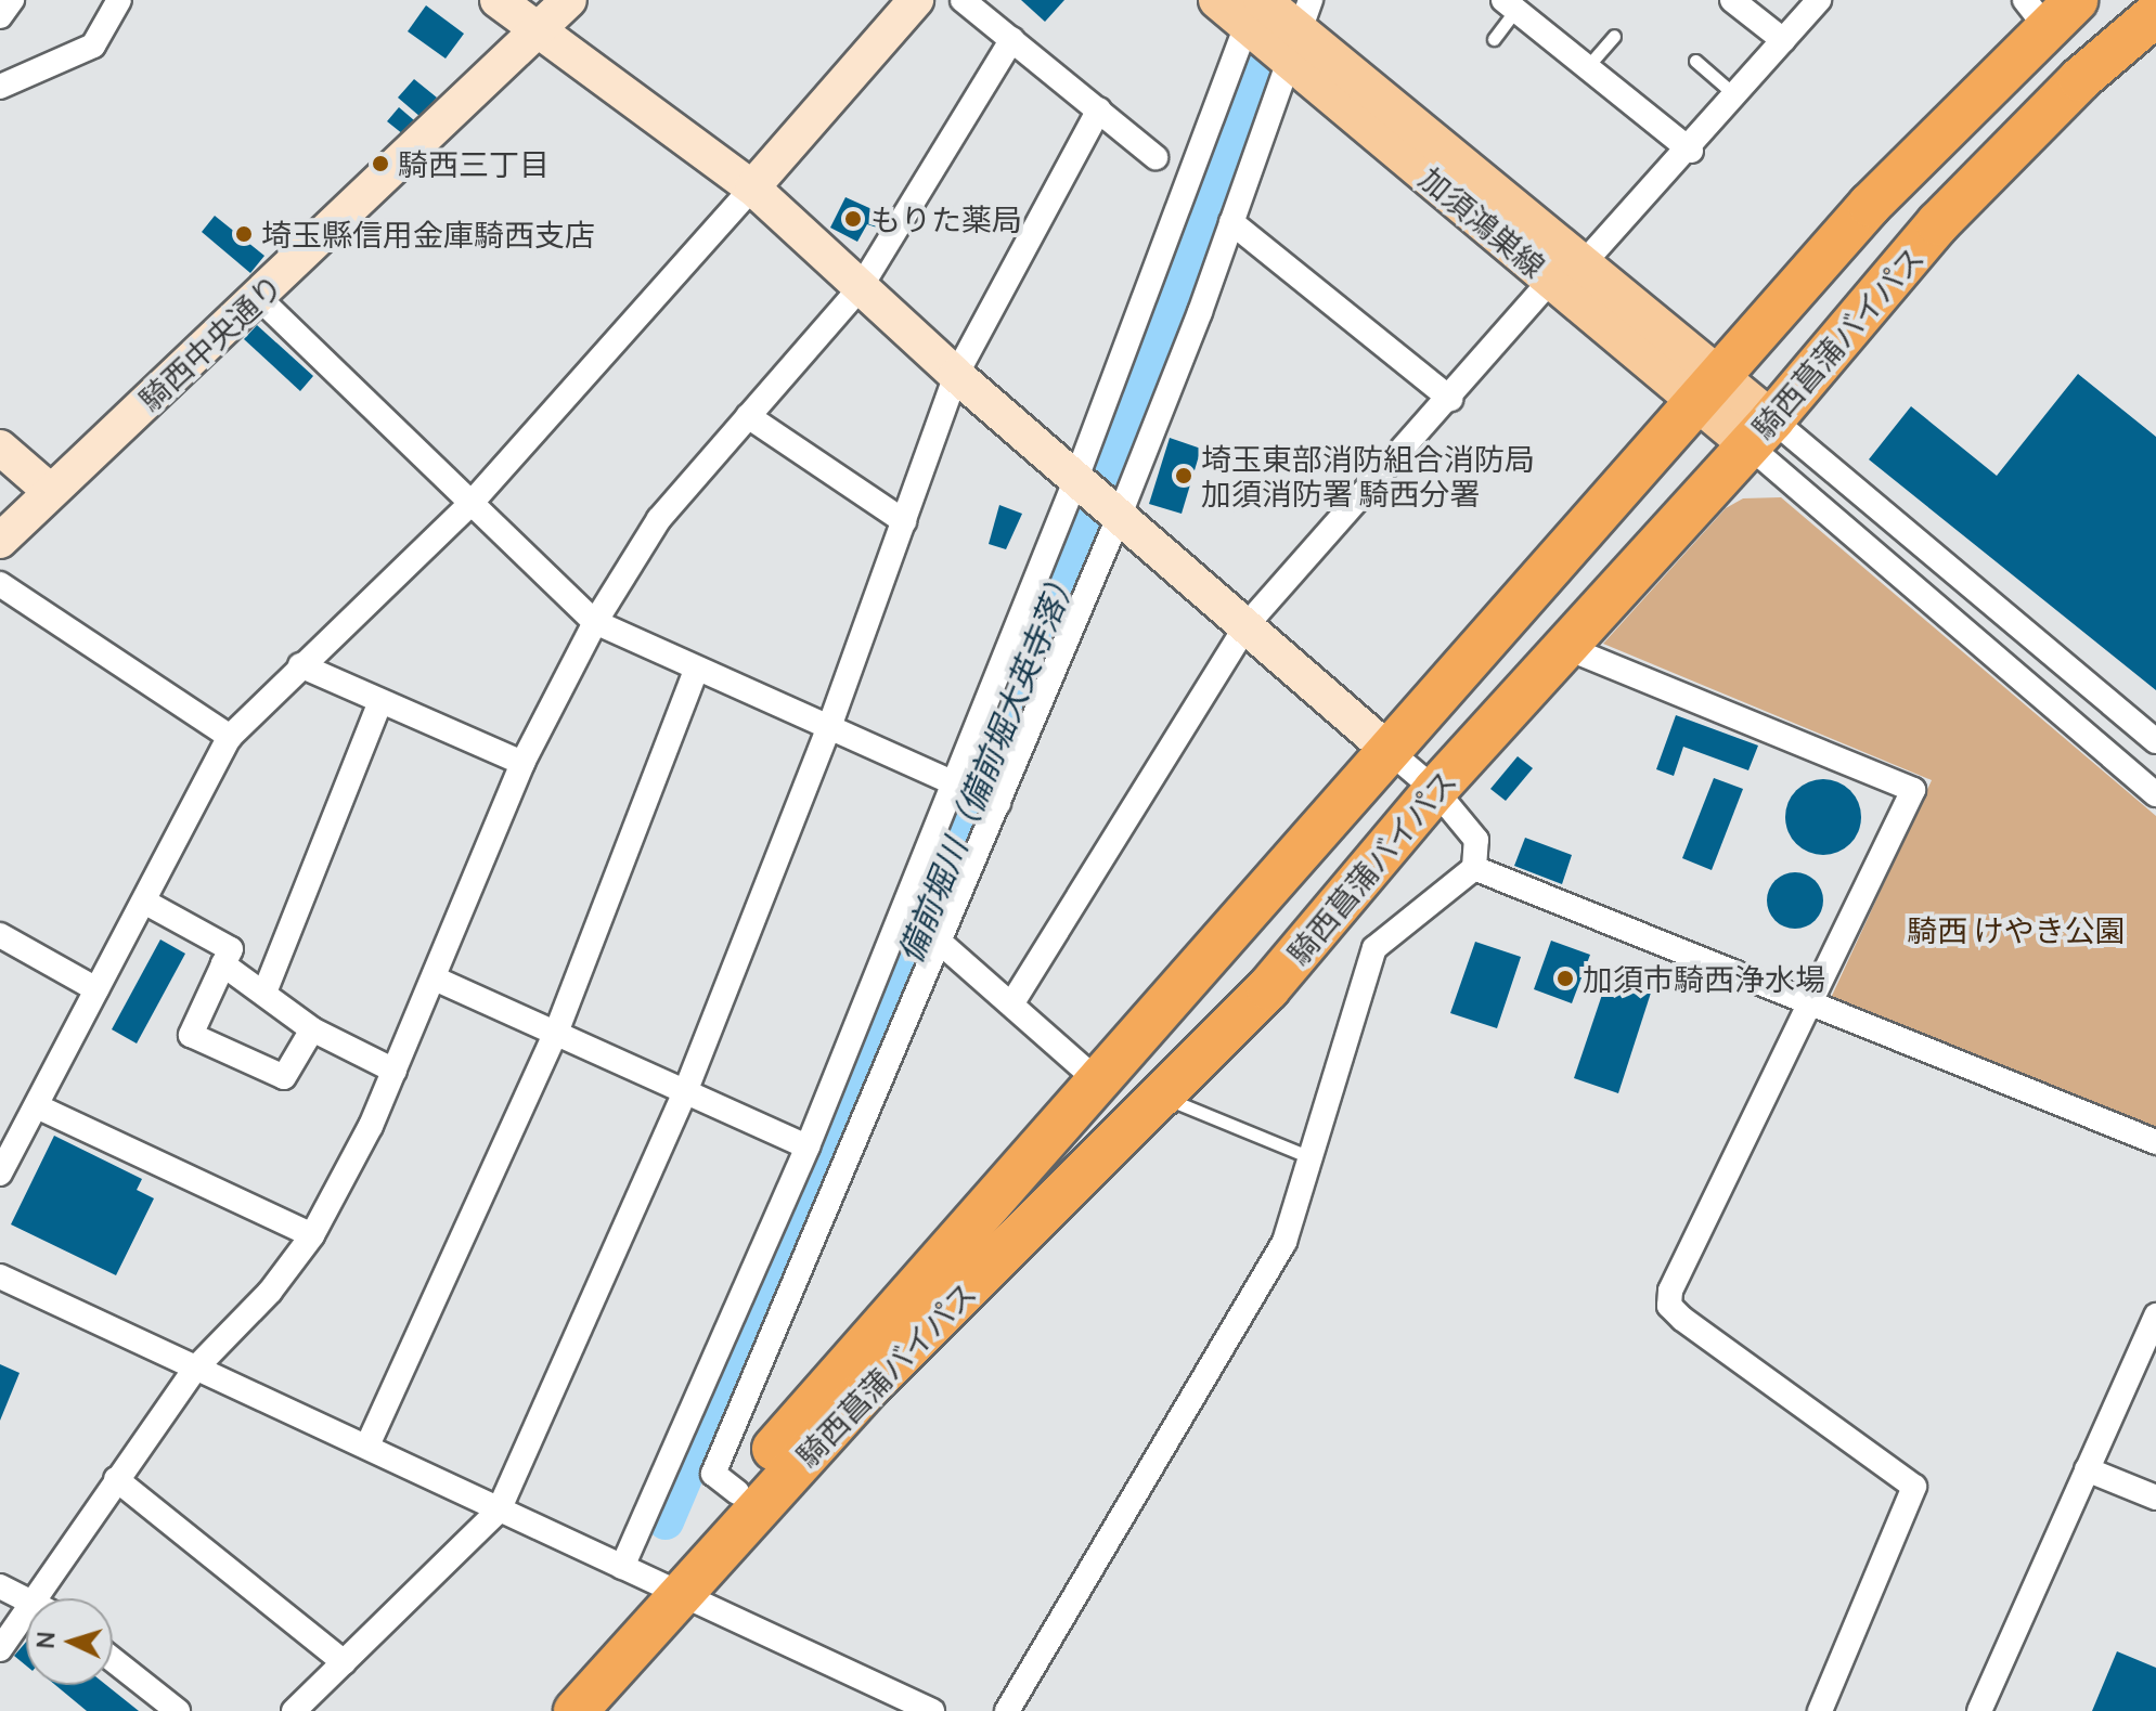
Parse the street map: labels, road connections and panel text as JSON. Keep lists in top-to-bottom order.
{
  "streets": {
    "highway": ["騎西菖蒲バイパス"],
    "main road": ["加須鴻巣線"],
    "street": ["騎西中央通り"]
  },
  "crossings": [
    ["加須鴻巣線", "騎西菖蒲バイパス"]
  ],
  "water": ["備前堀川（備前堀大英寺落）"],
  "parks": ["騎西 けやき公園"],
  "places": [
    "騎西三丁目",
    "もりた薬局",
    "埼玉縣信用金庫騎西支店",
    "埼玉東部消防組合消防局 加須消防署 騎西分署",
    "加須市騎西浄水場"
  ],
  "north": "left"
}
